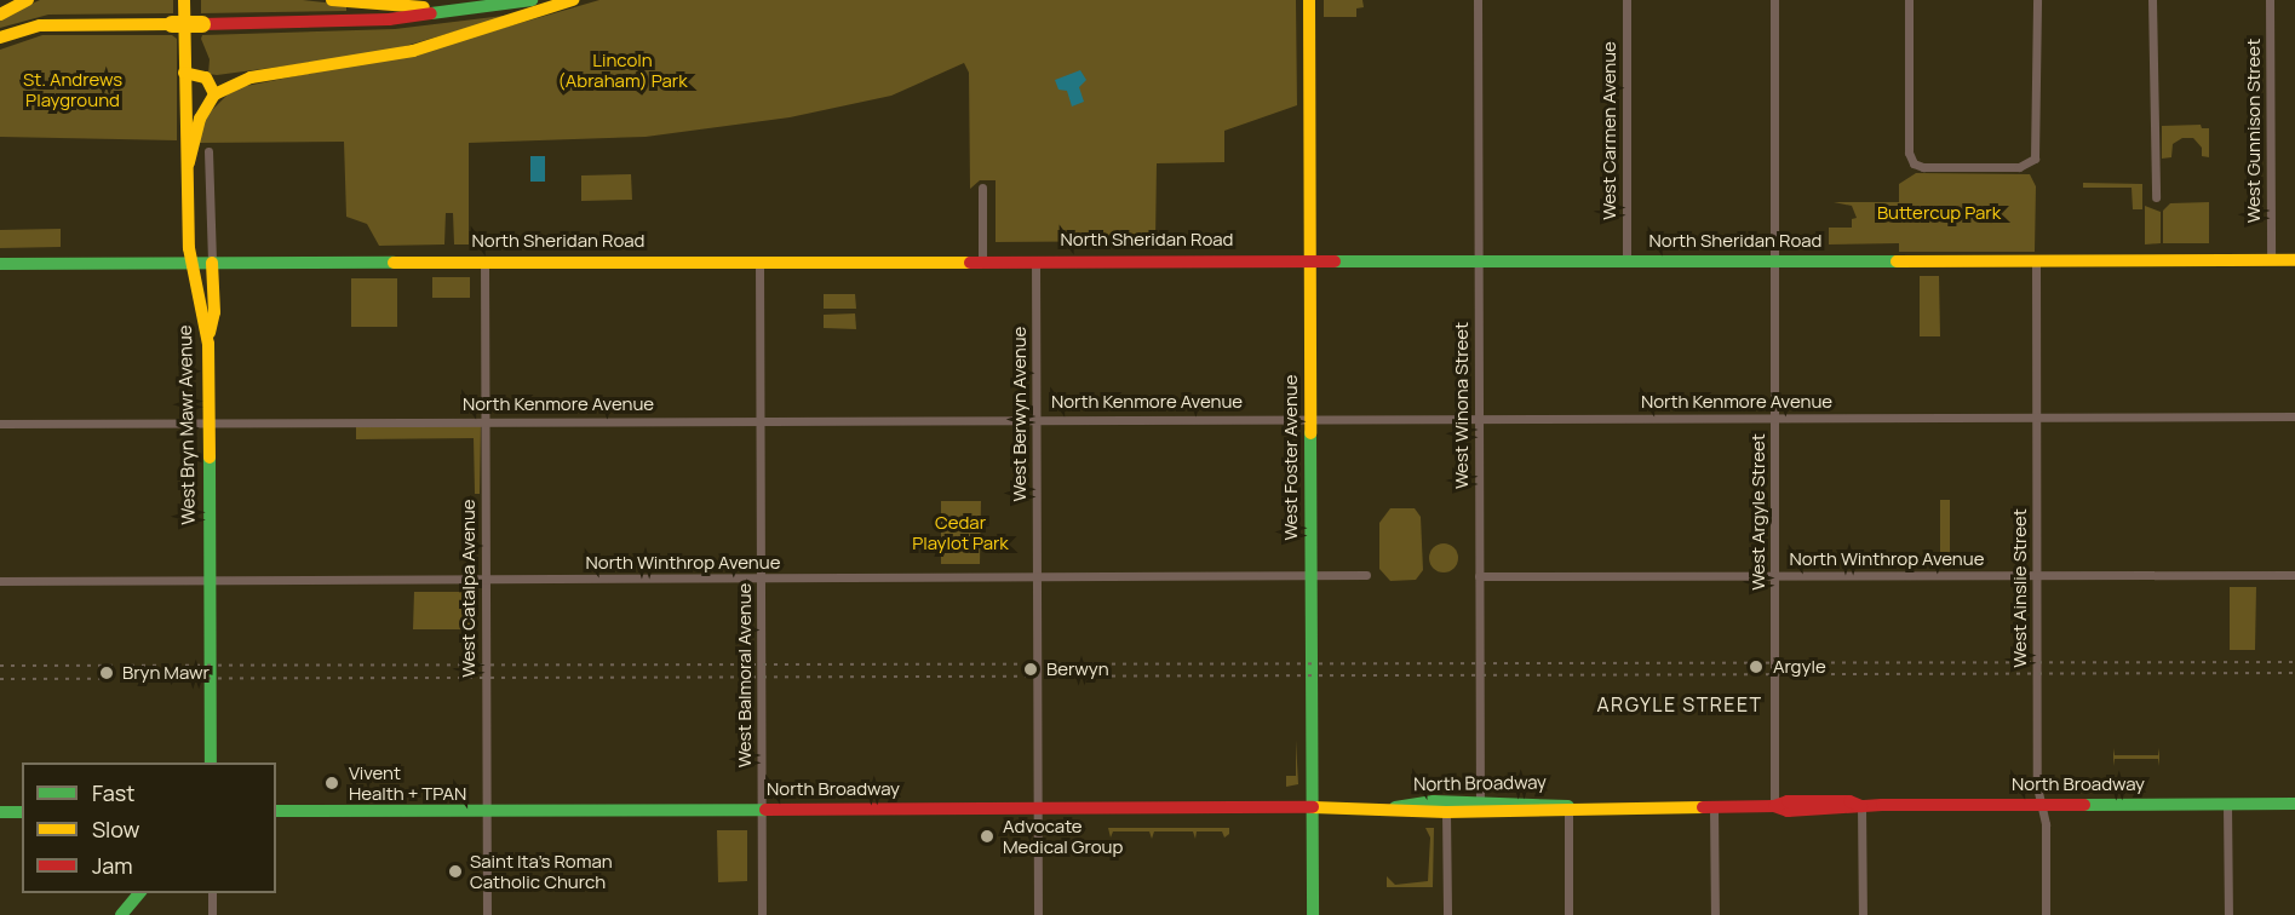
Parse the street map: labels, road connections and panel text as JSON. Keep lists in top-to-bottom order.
{
  "streets": {
    "main road": [
      "North Sheridan Road",
      "West Bryn Mawr Avenue",
      "West Foster Avenue",
      "North Broadway"
    ],
    "street": [
      "West Carmen Avenue",
      "West Gunnison Street",
      "North Kenmore Avenue",
      "West Winona Street",
      "West Berwyn Avenue",
      "West Argyle Street",
      "North Winthrop Avenue",
      "West Catalpa Avenue",
      "West Ainslie Street",
      "West Balmoral Avenue"
    ]
  },
  "crossings": [
    ["West Carmen Avenue", "North Sheridan Road"],
    ["West Gunnison Street", "North Sheridan Road"],
    ["North Sheridan Road", "West Winona Street"],
    ["North Sheridan Road", "West Berwyn Avenue"],
    ["North Sheridan Road", "West Bryn Mawr Avenue"],
    ["North Sheridan Road", "West Foster Avenue"],
    ["North Sheridan Road", "West Argyle Street"],
    ["North Sheridan Road", "West Catalpa Avenue"],
    ["North Sheridan Road", "West Ainslie Street"],
    ["North Sheridan Road", "West Balmoral Avenue"],
    ["North Kenmore Avenue", "West Winona Street"],
    ["North Kenmore Avenue", "West Berwyn Avenue"],
    ["North Kenmore Avenue", "West Bryn Mawr Avenue"],
    ["North Kenmore Avenue", "West Foster Avenue"],
    ["North Kenmore Avenue", "West Argyle Street"],
    ["North Kenmore Avenue", "West Catalpa Avenue"],
    ["North Kenmore Avenue", "West Ainslie Street"],
    ["North Kenmore Avenue", "West Balmoral Avenue"],
    ["West Winona Street", "North Winthrop Avenue"],
    ["West Winona Street", "North Broadway"],
    ["West Berwyn Avenue", "North Winthrop Avenue"],
    ["West Berwyn Avenue", "North Broadway"],
    ["West Bryn Mawr Avenue", "North Winthrop Avenue"],
    ["West Foster Avenue", "North Winthrop Avenue"],
    ["West Foster Avenue", "North Broadway"],
    ["West Argyle Street", "North Winthrop Avenue"],
    ["West Argyle Street", "North Broadway"],
    ["North Winthrop Avenue", "West Catalpa Avenue"],
    ["North Winthrop Avenue", "West Ainslie Street"],
    ["North Winthrop Avenue", "West Balmoral Avenue"],
    ["West Catalpa Avenue", "North Broadway"],
    ["West Ainslie Street", "North Broadway"],
    ["West Balmoral Avenue", "North Broadway"]
  ],
  "districts": ["ARGYLE STREET"],
  "parks": [
    "Lincoln (Abraham) Park",
    "St. Andrews Playground",
    "Buttercup Park",
    "Cedar Playlot Park"
  ],
  "places": [
    "Argyle",
    "Berwyn",
    "Bryn Mawr",
    "Vivent Health + TPAN",
    "Advocate Medical Group",
    "Saint Ita's Roman Catholic Church"
  ],
  "legend": ["Fast", "Slow", "Jam"]
}
